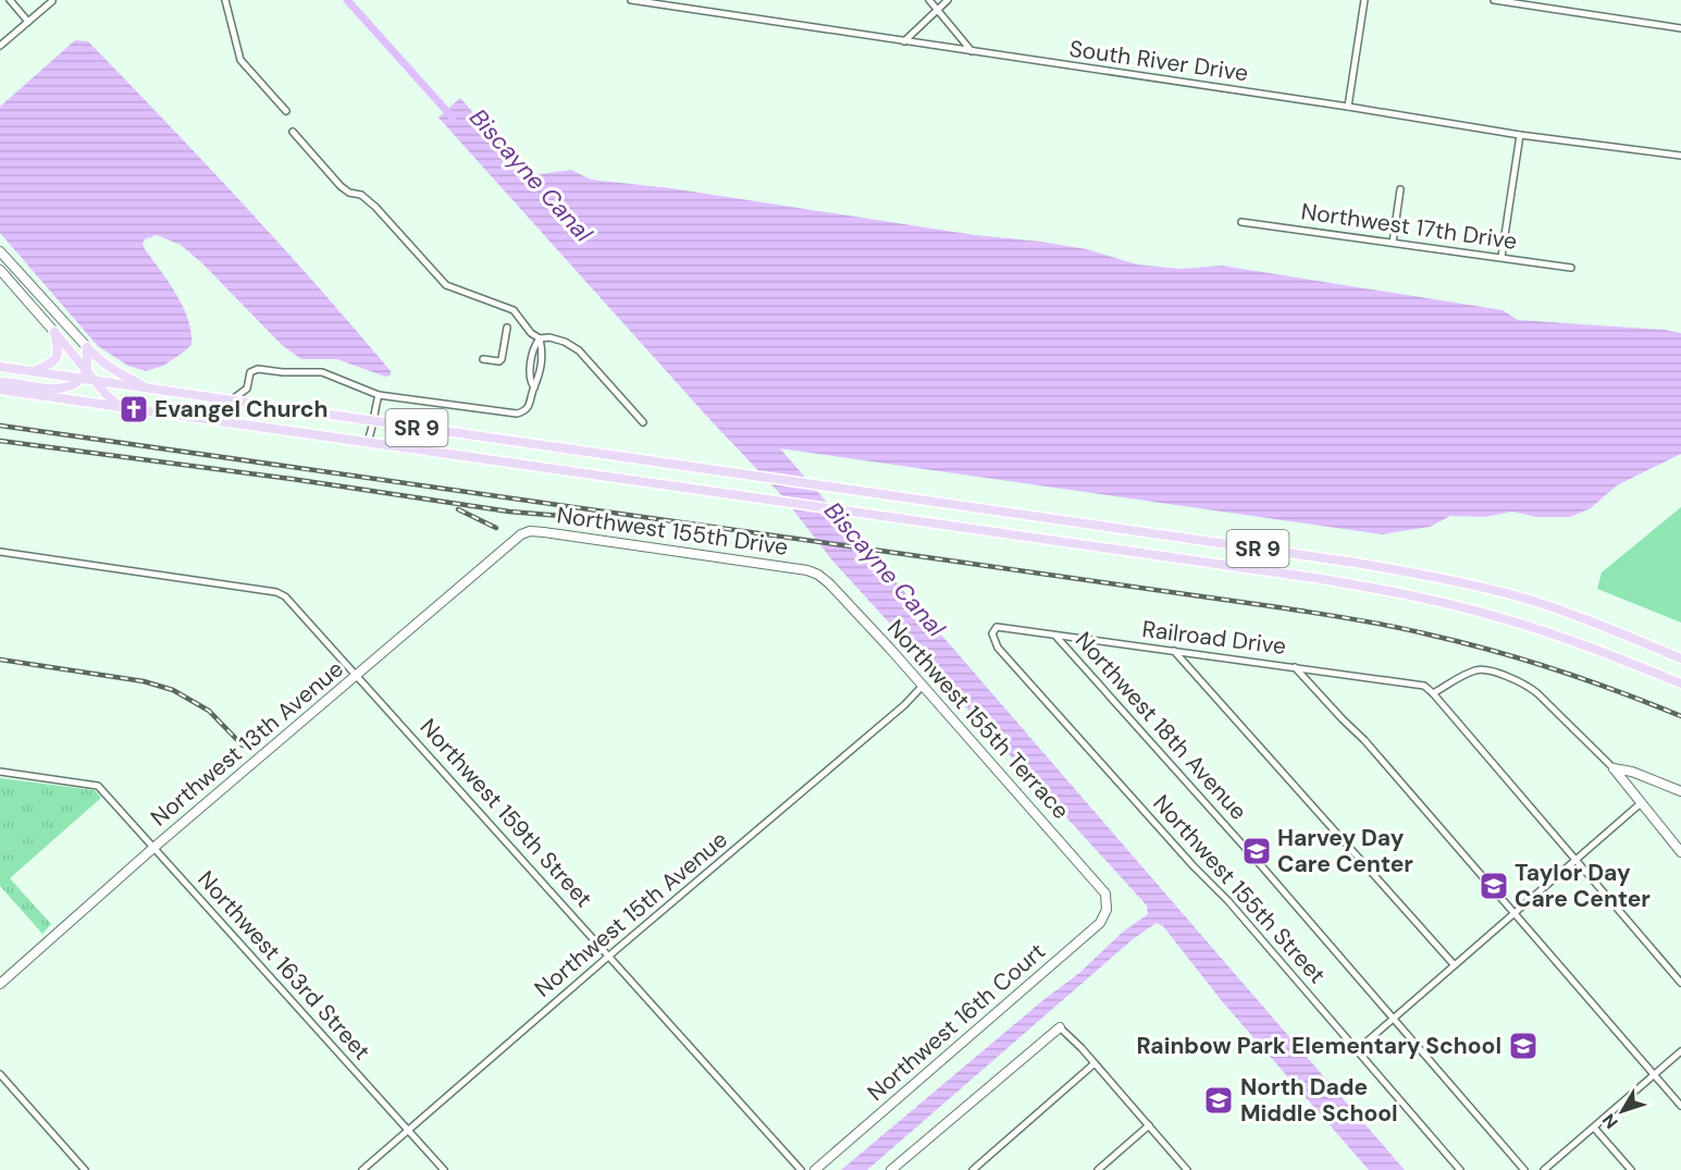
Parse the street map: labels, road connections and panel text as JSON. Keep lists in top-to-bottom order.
{
  "streets": {
    "main road": ["SR 9"],
    "street": [
      "South River Drive",
      "Northwest 17th Drive",
      "Northwest 155th Drive",
      "Railroad Drive",
      "Northwest 155th Terrace",
      "Northwest 18th Avenue",
      "Northwest 13th Avenue",
      "Northwest 159th Street",
      "Northwest 155th Street",
      "Northwest 15th Avenue",
      "Northwest 163rd Street",
      "Northwest 16th Court"
    ]
  },
  "crossings": [
    ["Northwest 155th Drive", "Northwest 155th Terrace"],
    ["Northwest 155th Drive", "Northwest 13th Avenue"],
    ["Railroad Drive", "Northwest 18th Avenue"],
    ["Railroad Drive", "Northwest 155th Street"],
    ["Northwest 155th Terrace", "Northwest 15th Avenue"],
    ["Northwest 155th Terrace", "Northwest 16th Court"],
    ["Northwest 13th Avenue", "Northwest 159th Street"],
    ["Northwest 13th Avenue", "Northwest 163rd Street"],
    ["Northwest 159th Street", "Northwest 15th Avenue"],
    ["Northwest 15th Avenue", "Northwest 163rd Street"]
  ],
  "water": ["Biscayne Canal"],
  "places": {
    "church": ["Evangel Church"],
    "school or university": [
      "Harvey Day Care Center",
      "Taylor Day Care Center",
      "Rainbow Park Elementary School",
      "North Dade Middle School"
    ]
  },
  "north": "bottom left"
}
